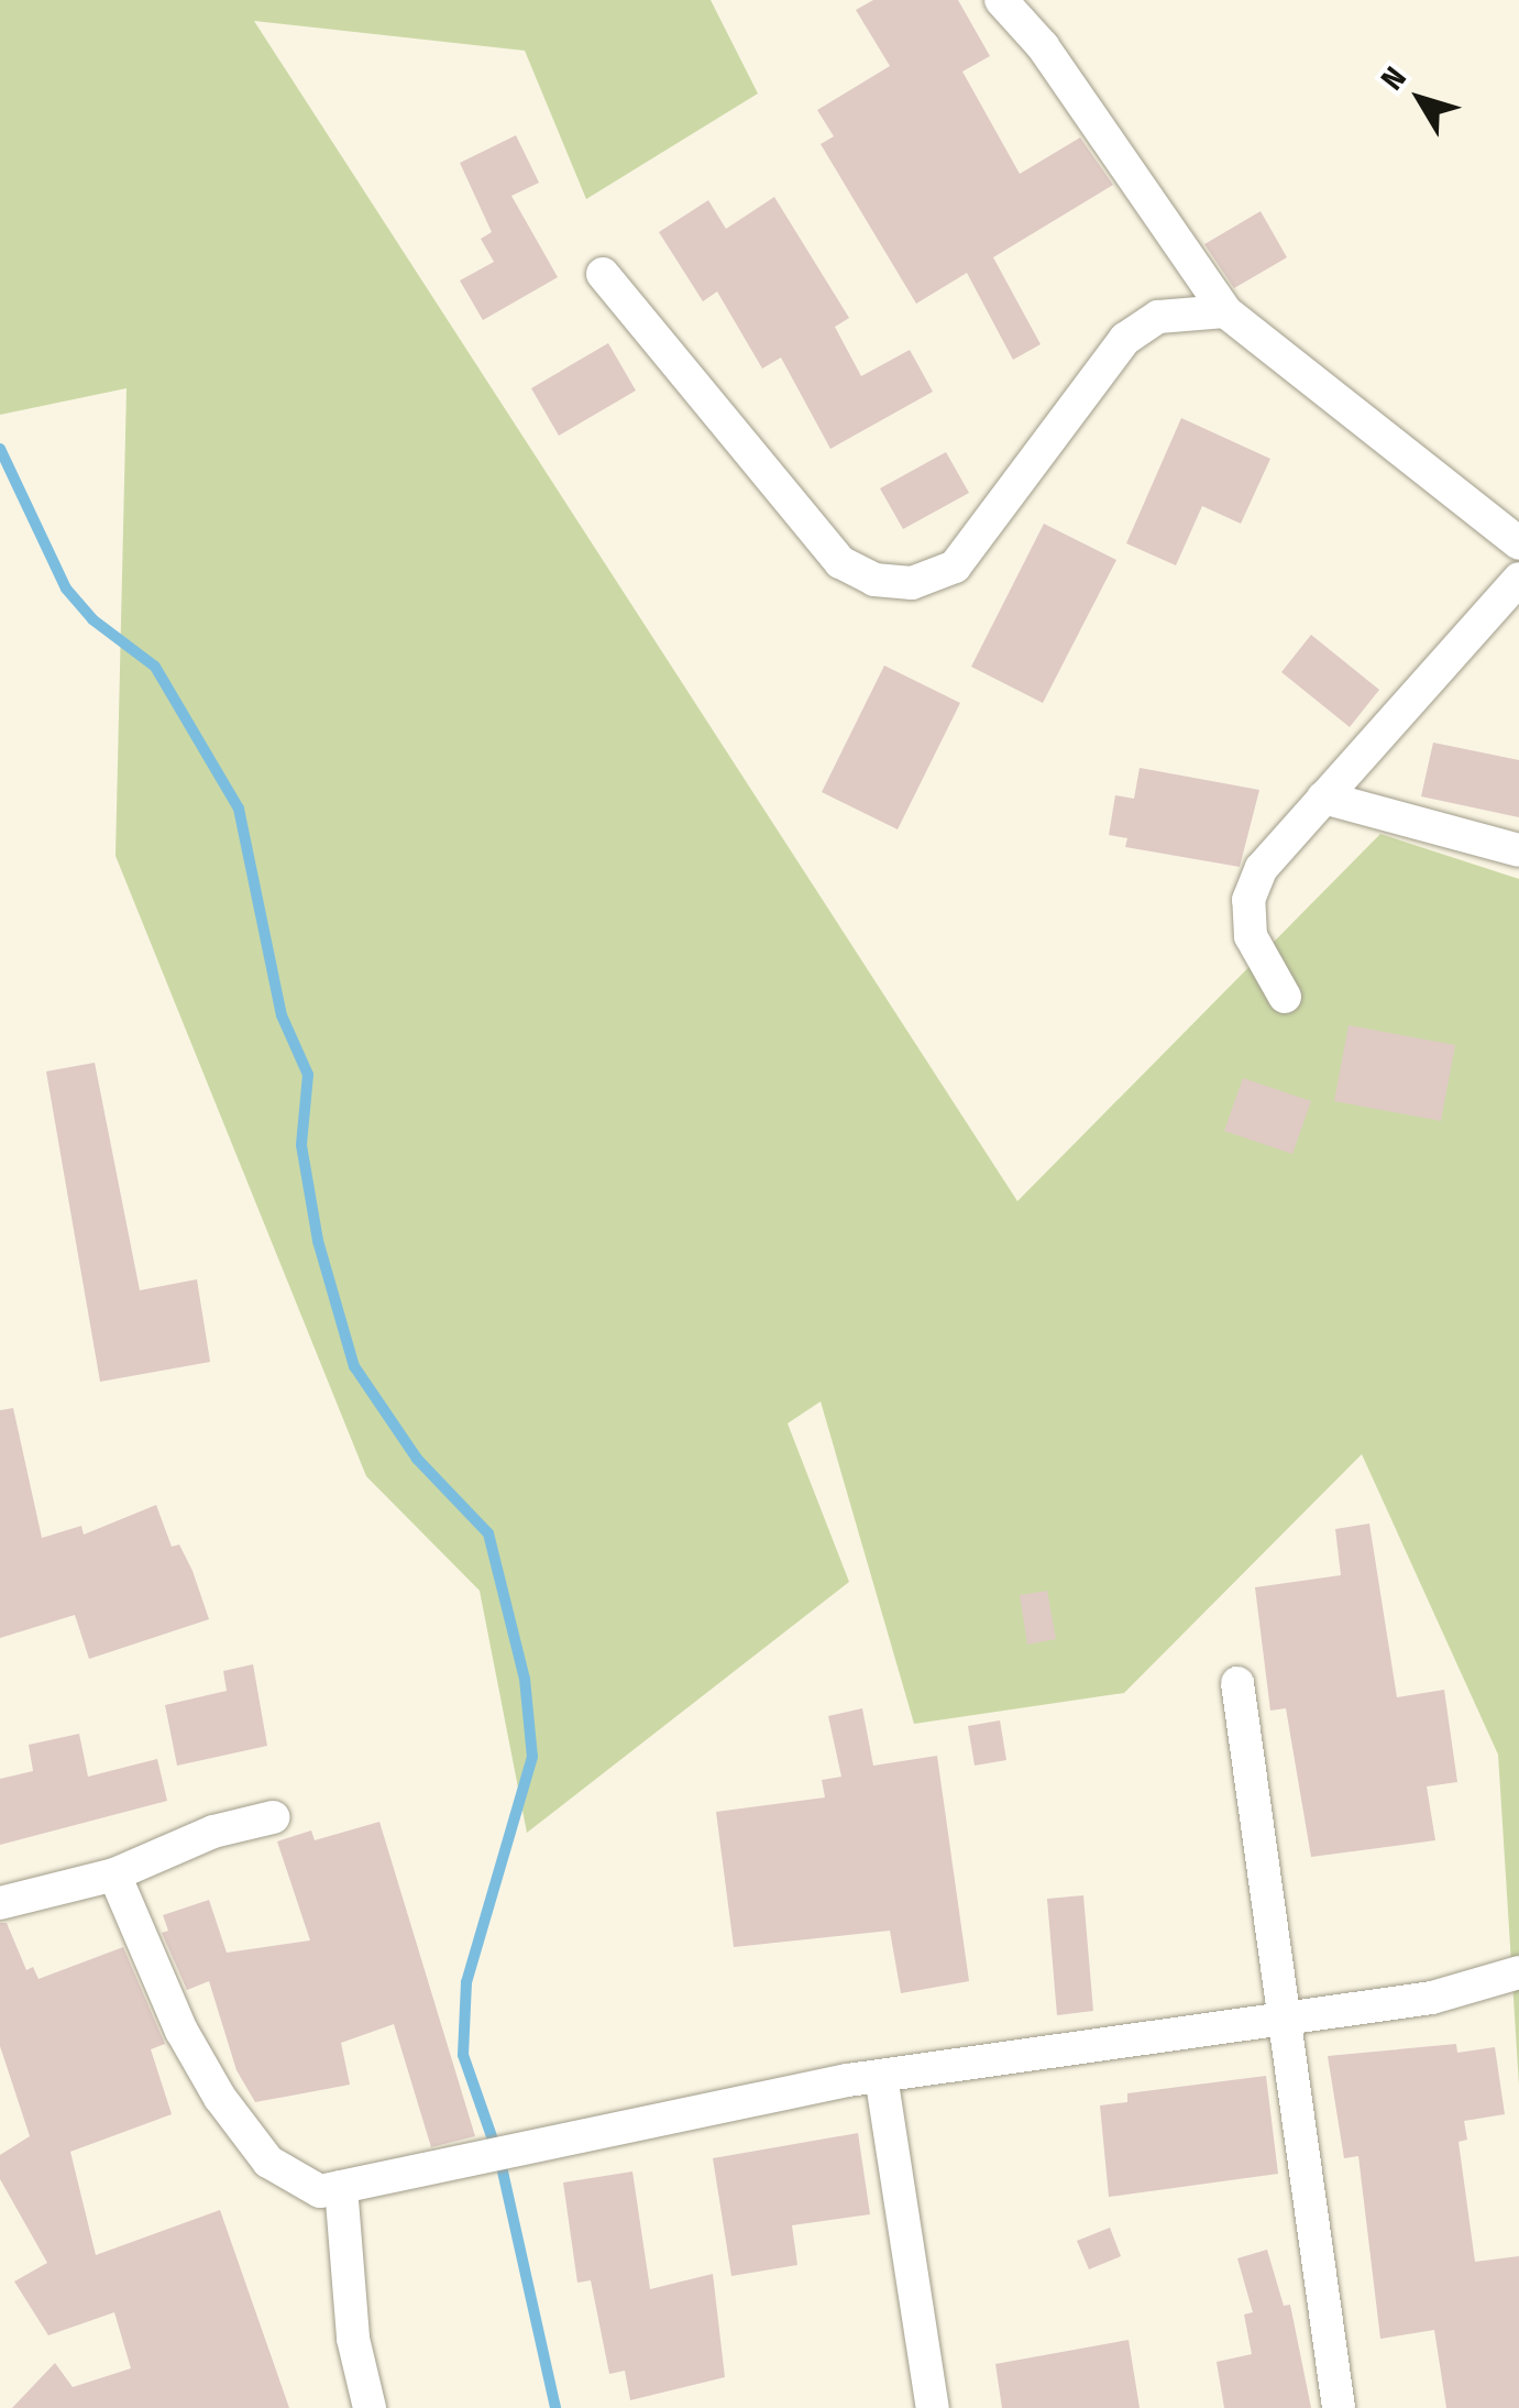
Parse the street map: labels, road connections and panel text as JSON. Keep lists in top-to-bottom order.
{
  "north": "top left"
}
